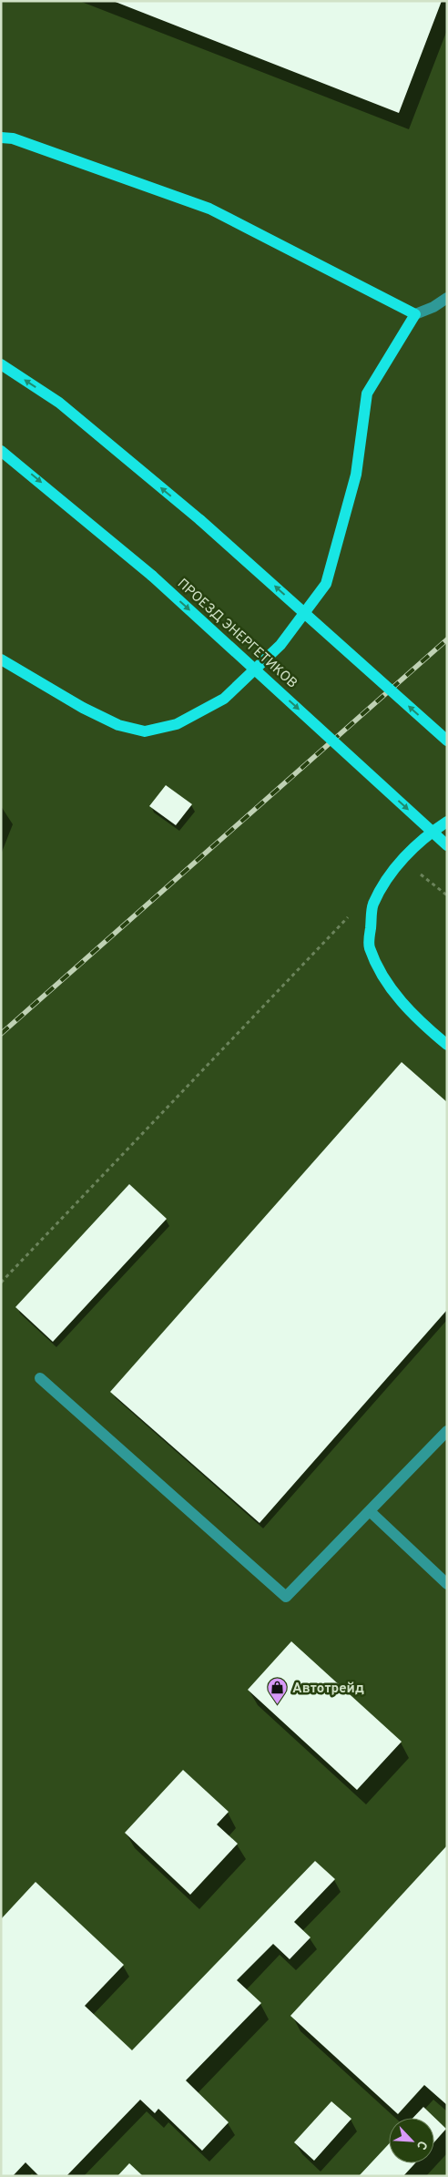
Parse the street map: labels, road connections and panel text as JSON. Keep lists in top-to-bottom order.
{
  "streets": {
    "main road": ["ПРОЕЗД ЭНЕРГЕТИКОВ"]
  },
  "places": {
    "shop": ["Автотрейд"]
  },
  "north": "bottom right"
}
